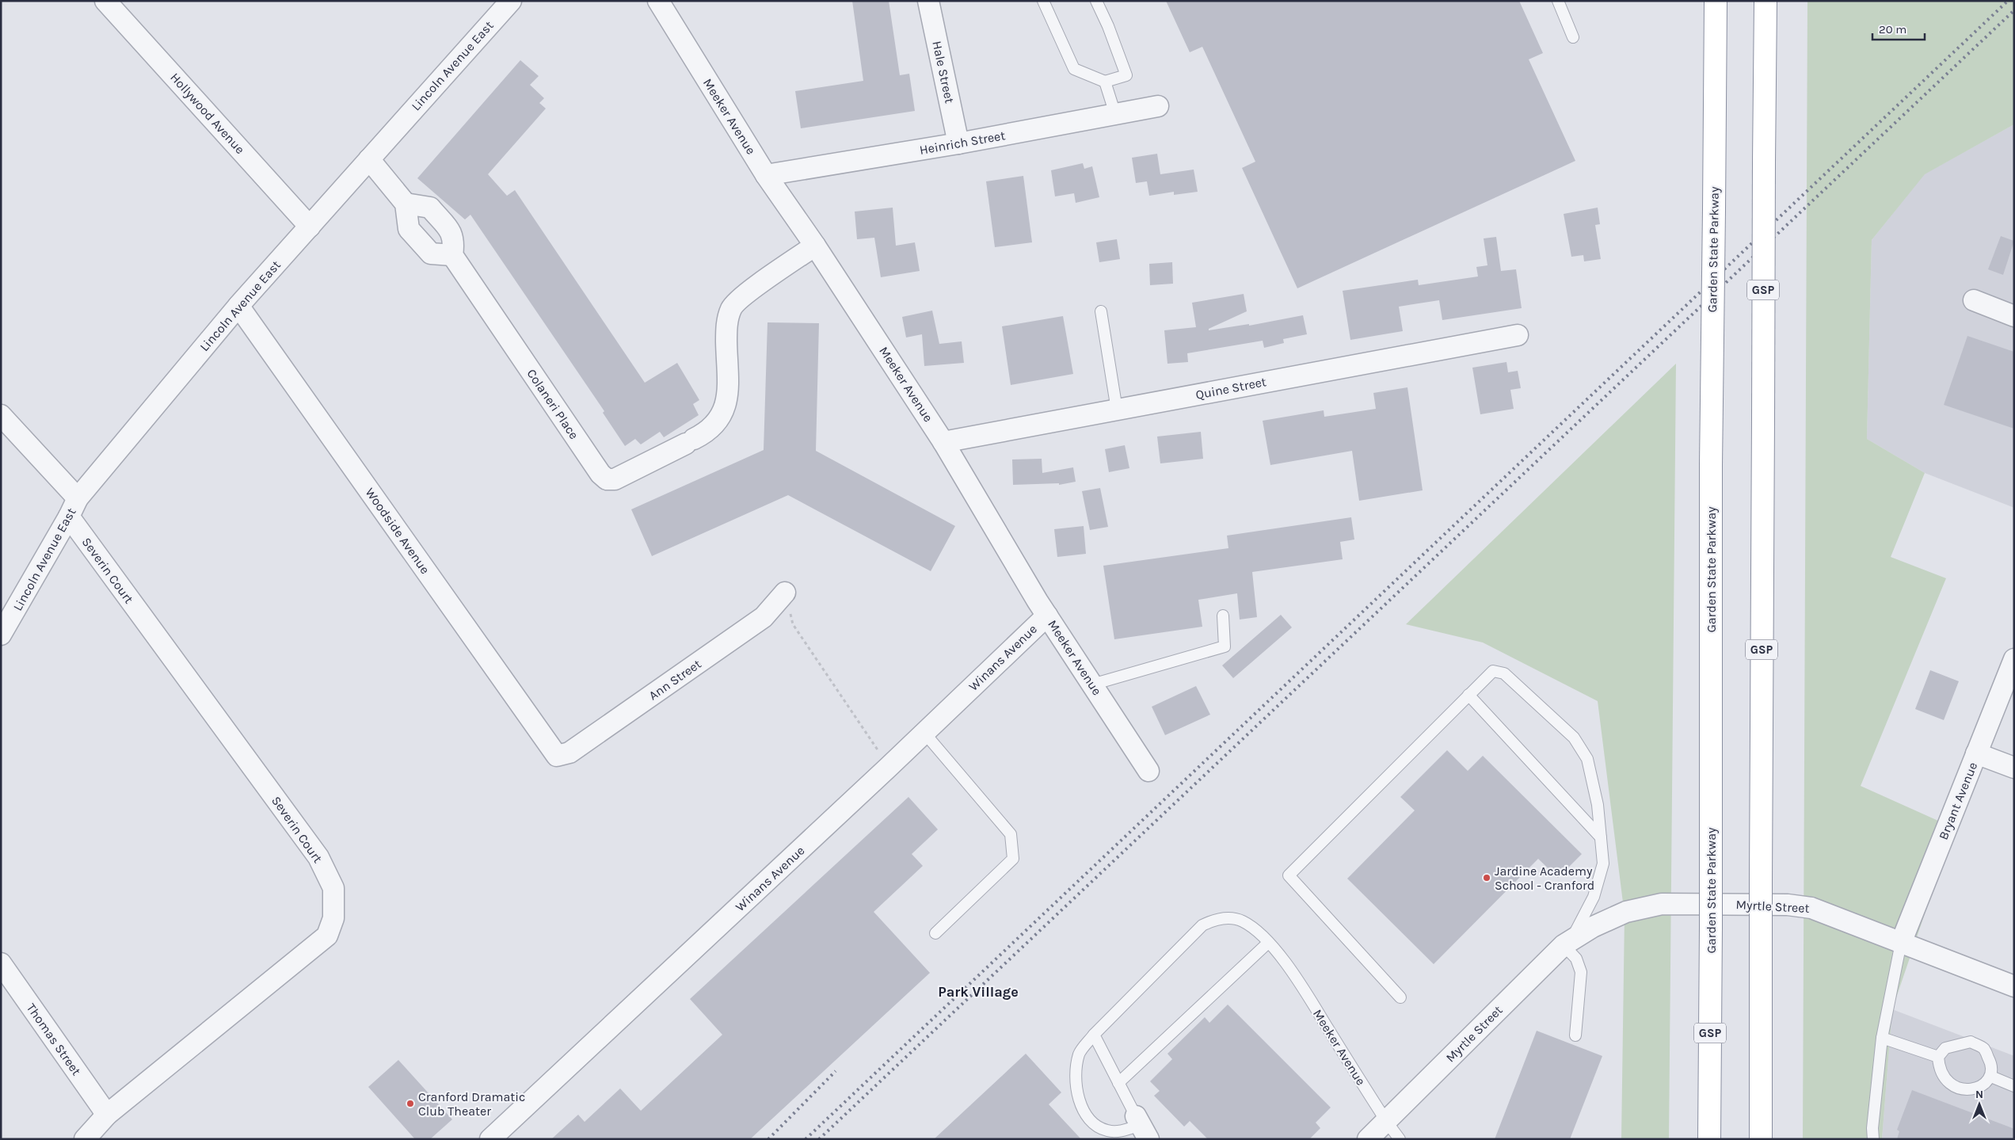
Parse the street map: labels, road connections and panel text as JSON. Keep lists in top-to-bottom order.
{
  "streets": {
    "highway": ["Garden State Parkway", "GSP"],
    "street": [
      "Lincoln Avenue East",
      "Hale Street",
      "Hollywood Avenue",
      "Meeker Avenue",
      "Heinrich Street",
      "Quine Street",
      "Colaneri Place",
      "Woodside Avenue",
      "Severin Court",
      "Winans Avenue",
      "Ann Street",
      "Bryant Avenue",
      "Myrtle Street",
      "Thomas Street"
    ]
  },
  "crossings": [
    ["Lincoln Avenue East", "Hollywood Avenue"],
    ["Lincoln Avenue East", "Woodside Avenue"],
    ["Lincoln Avenue East", "Severin Court"],
    ["Hale Street", "Heinrich Street"],
    ["Meeker Avenue", "Heinrich Street"],
    ["Meeker Avenue", "Quine Street"],
    ["Meeker Avenue", "Colaneri Place"],
    ["Meeker Avenue", "Winans Avenue"],
    ["Meeker Avenue", "Myrtle Street"],
    ["Woodside Avenue", "Ann Street"],
    ["Severin Court", "Thomas Street"],
    ["Bryant Avenue", "Myrtle Street"]
  ],
  "districts": ["Park Village"],
  "places": ["Jardine Academy School - Cranford", "Cranford Dramatic Club Theater"],
  "scale_bar": "20 m",
  "north": "top"
}
